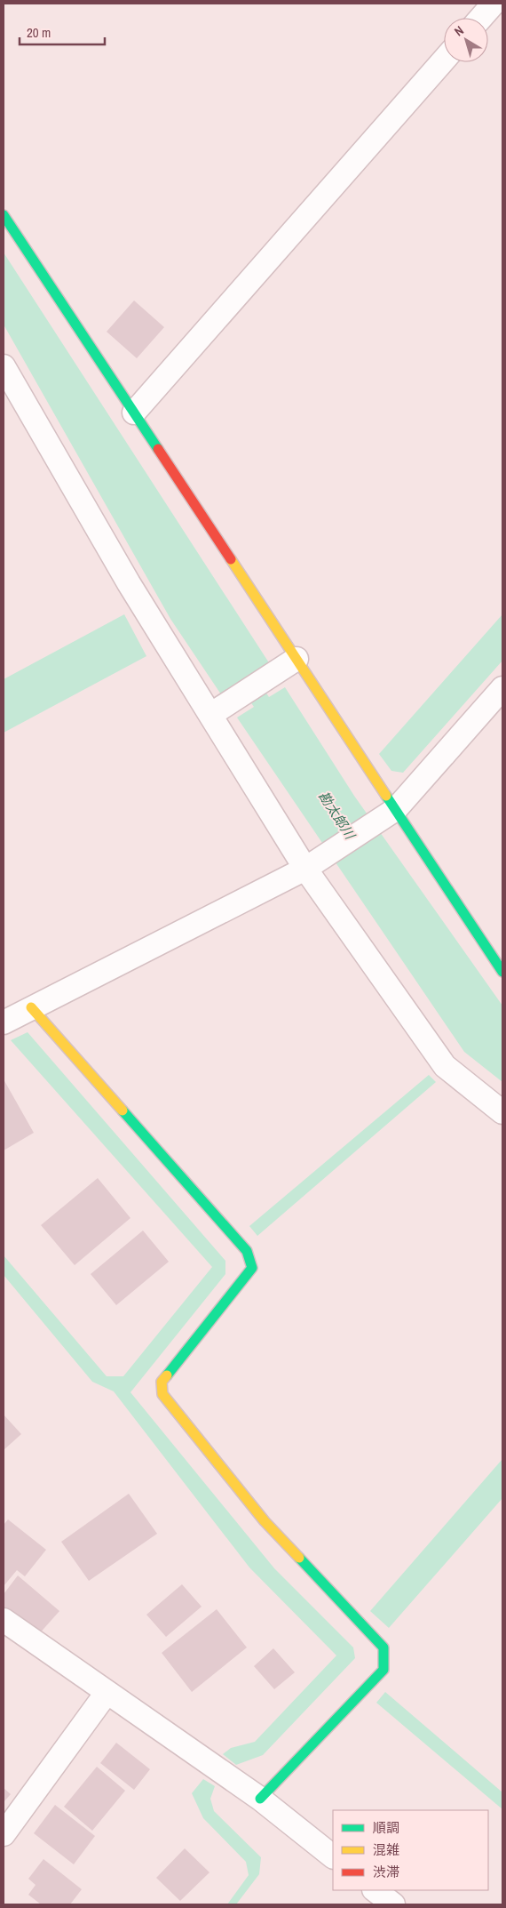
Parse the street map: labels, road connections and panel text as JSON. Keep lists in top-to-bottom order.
{
  "water": ["勘太郎川"],
  "legend": ["順調", "混雑", "渋滞"],
  "scale_bar": "20 m",
  "north": "top left"
}
